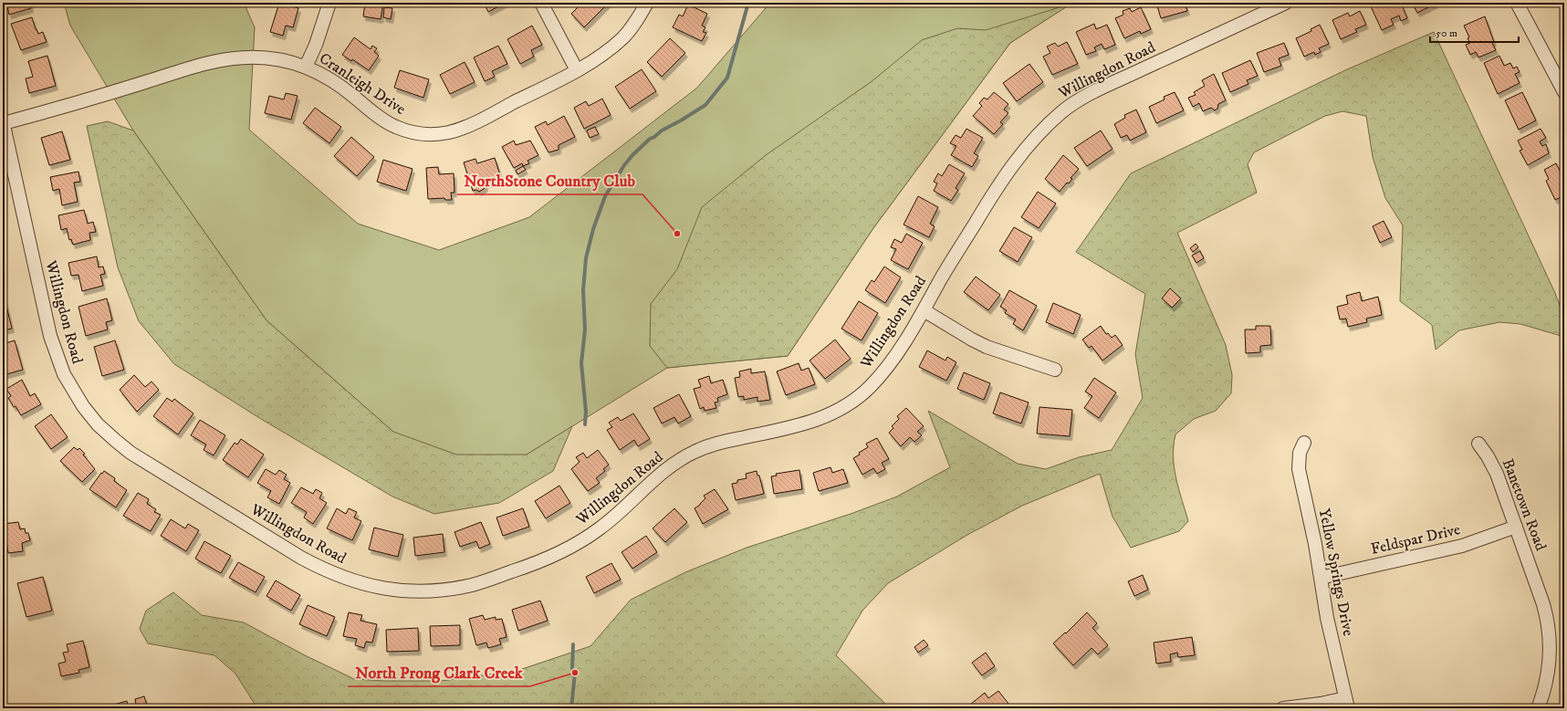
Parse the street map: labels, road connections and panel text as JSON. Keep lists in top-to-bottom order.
{
  "streets": {
    "street": [
      "Willingdon Road",
      "Cranleigh Drive",
      "Banetown Road",
      "Feldspar Drive",
      "Yellow Springs Drive"
    ]
  },
  "crossings": [
    ["Willingdon Road", "Cranleigh Drive"],
    ["Banetown Road", "Feldspar Drive"],
    ["Feldspar Drive", "Yellow Springs Drive"]
  ],
  "places": ["NorthStone Country Club", "North Prong Clark Creek"],
  "scale_bar": "50 m"
}
